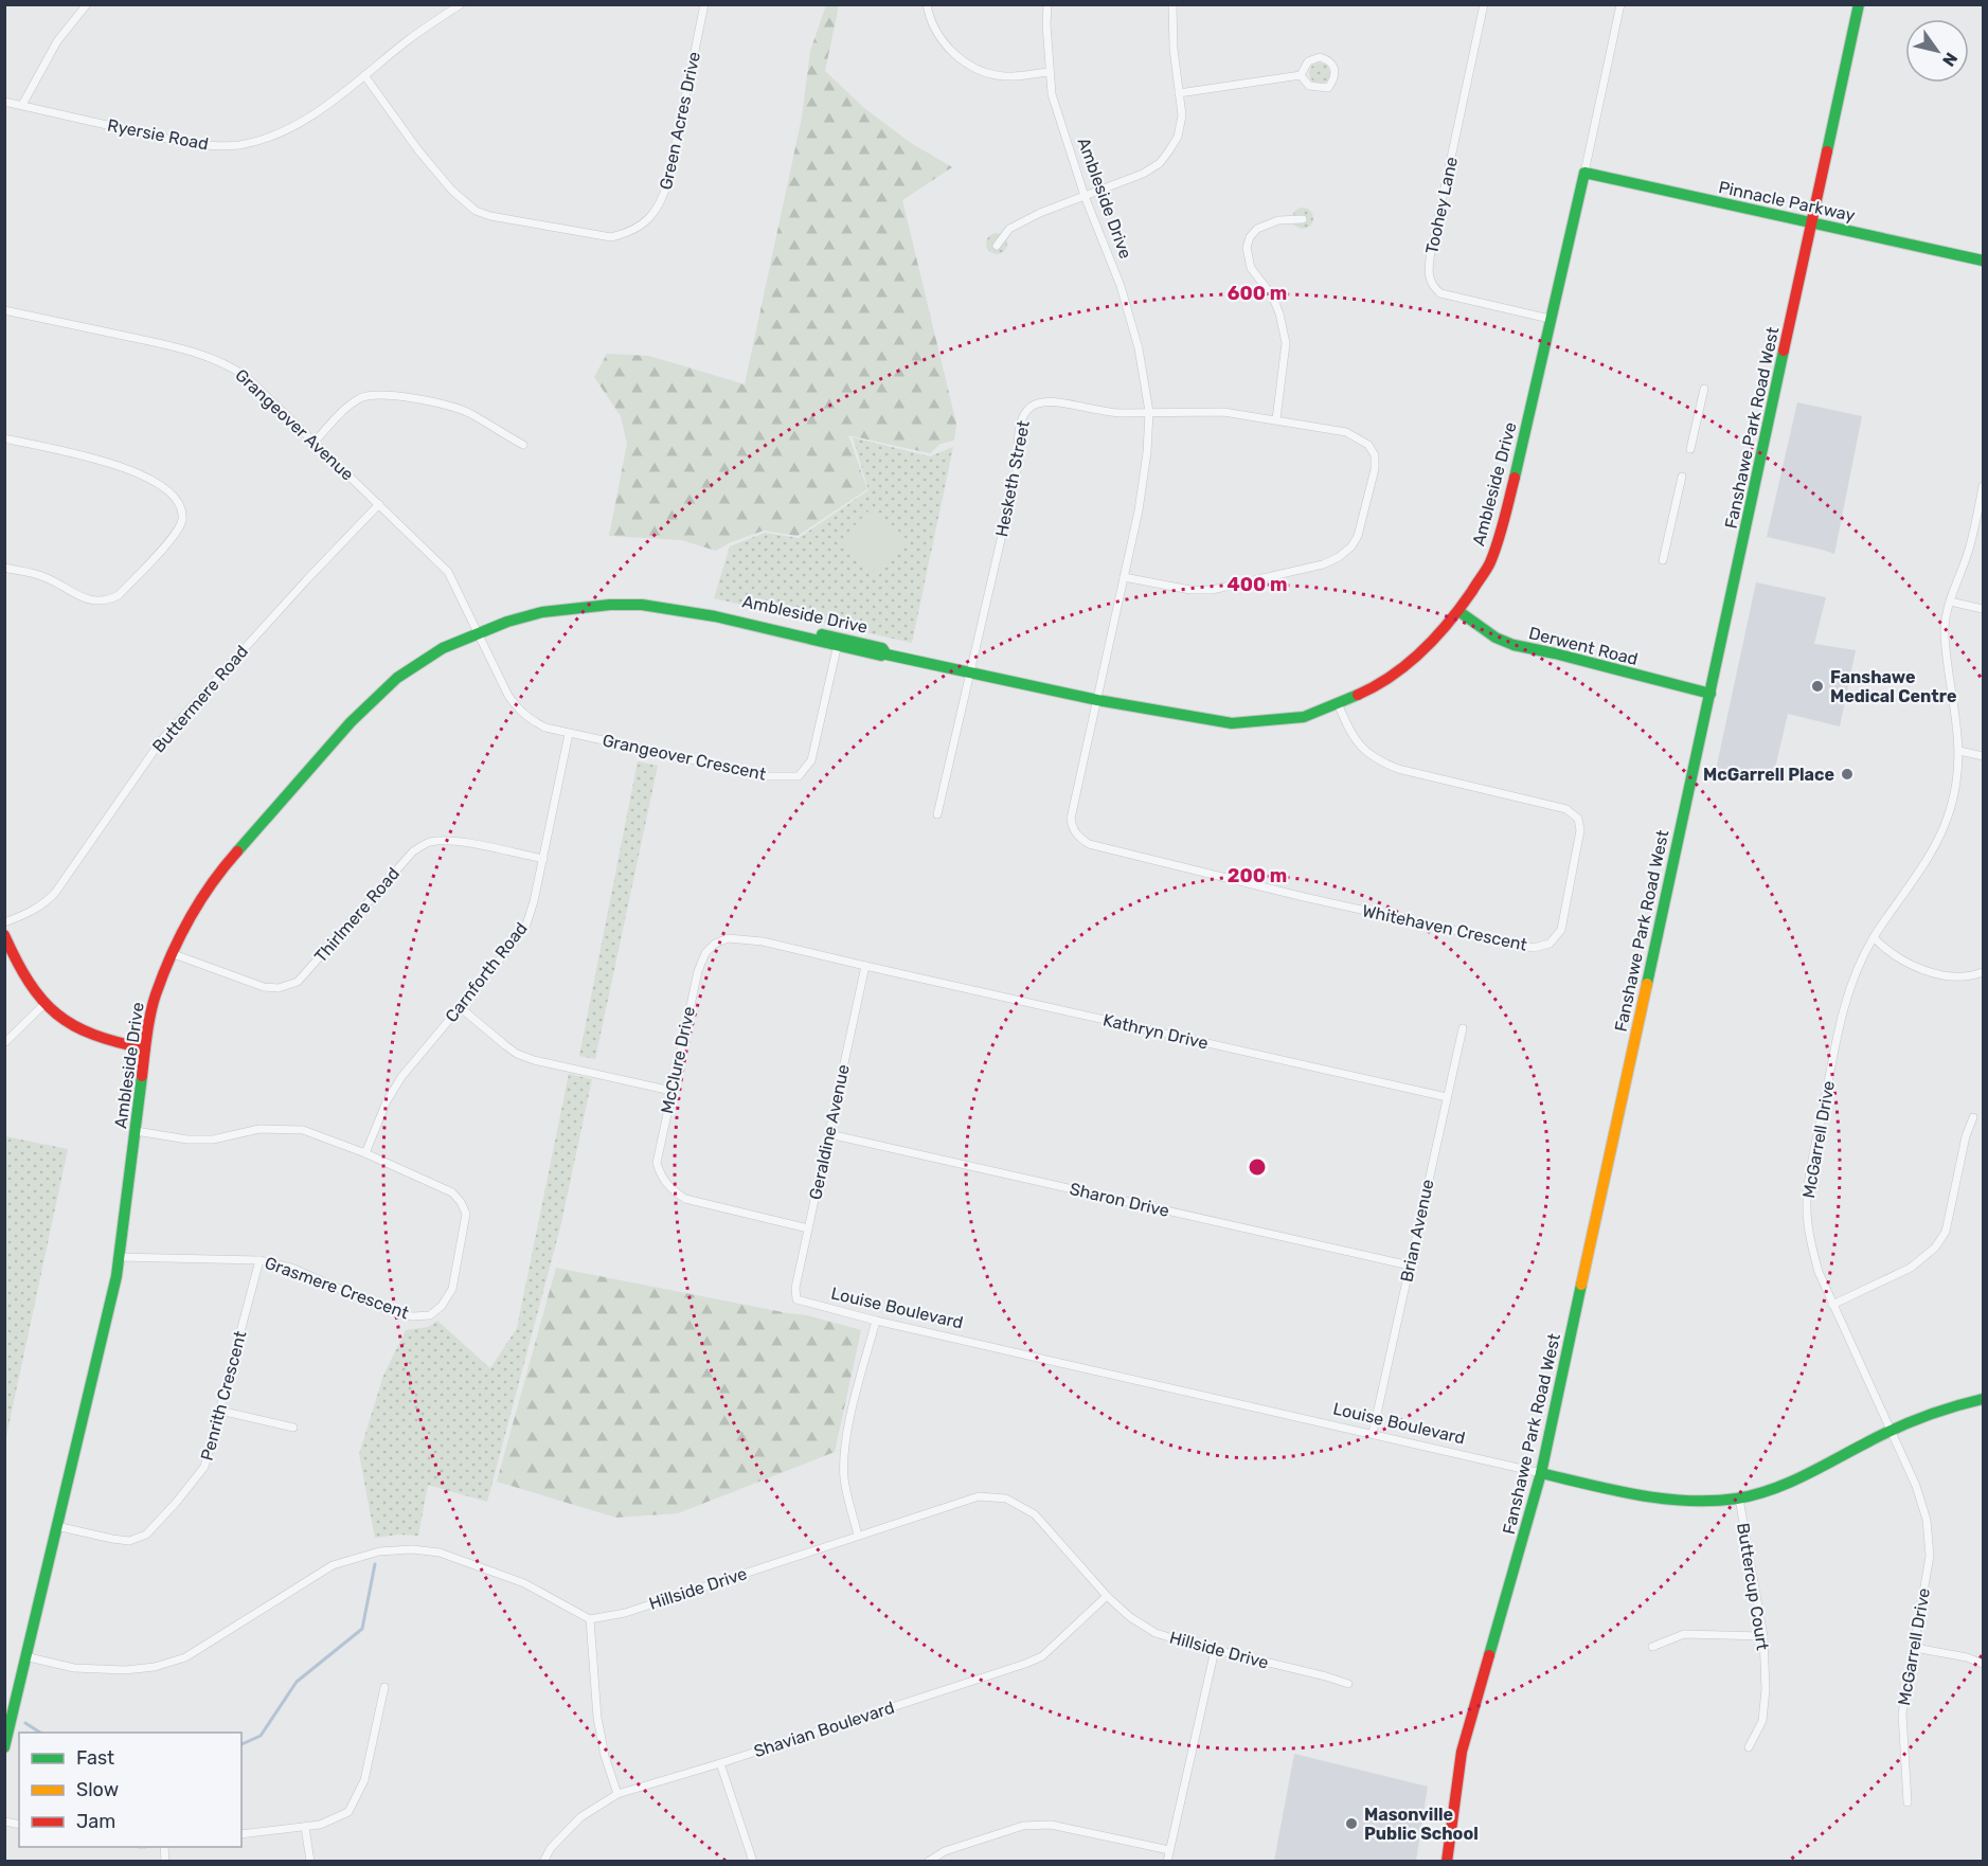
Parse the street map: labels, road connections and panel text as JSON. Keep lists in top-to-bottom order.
{
  "streets": {
    "street": [
      "Green Acres Drive",
      "Ryersie Road",
      "Ambleside Drive",
      "Pinnacle Parkway",
      "Toohey Lane",
      "Grangeover Avenue",
      "Fanshawe Park Road West",
      "Hesketh Street",
      "Derwent Road",
      "Buttermere Road",
      "Grangeover Crescent",
      "Thirlmere Road",
      "Whitehaven Crescent",
      "Carnforth Road",
      "Kathryn Drive",
      "McClure Drive",
      "Geraldine Avenue",
      "McGarrell Drive",
      "Sharon Drive",
      "Brian Avenue",
      "Grasmere Crescent",
      "Louise Boulevard",
      "Penrith Crescent",
      "Buttercup Court",
      "Hillside Drive",
      "Shavian Boulevard"
    ]
  },
  "crossings": [
    ["Green Acres Drive", "Ryersie Road"],
    ["Ambleside Drive", "Pinnacle Parkway"],
    ["Ambleside Drive", "Toohey Lane"],
    ["Ambleside Drive", "Grangeover Avenue"],
    ["Ambleside Drive", "Hesketh Street"],
    ["Ambleside Drive", "Derwent Road"],
    ["Ambleside Drive", "Grangeover Crescent"],
    ["Ambleside Drive", "Thirlmere Road"],
    ["Ambleside Drive", "Whitehaven Crescent"],
    ["Ambleside Drive", "Grasmere Crescent"],
    ["Ambleside Drive", "Penrith Crescent"],
    ["Pinnacle Parkway", "Fanshawe Park Road West"],
    ["Grangeover Avenue", "Buttermere Road"],
    ["Grangeover Avenue", "Grangeover Crescent"],
    ["Fanshawe Park Road West", "Derwent Road"],
    ["Fanshawe Park Road West", "Louise Boulevard"],
    ["Grangeover Crescent", "Carnforth Road"],
    ["Thirlmere Road", "Carnforth Road"],
    ["Carnforth Road", "Grasmere Crescent"],
    ["Kathryn Drive", "McClure Drive"],
    ["Kathryn Drive", "Geraldine Avenue"],
    ["Kathryn Drive", "Brian Avenue"],
    ["McClure Drive", "Geraldine Avenue"],
    ["Geraldine Avenue", "Sharon Drive"],
    ["Geraldine Avenue", "Louise Boulevard"],
    ["McGarrell Drive", "Louise Boulevard"],
    ["Sharon Drive", "Brian Avenue"],
    ["Brian Avenue", "Louise Boulevard"],
    ["Grasmere Crescent", "Penrith Crescent"],
    ["Louise Boulevard", "Buttercup Court"],
    ["Hillside Drive", "Shavian Boulevard"]
  ],
  "places": ["Fanshawe Medical Centre", "McGarrell Place", "Masonville Public School"],
  "legend": ["Fast", "Slow", "Jam"],
  "north": "bottom right",
  "rings": ["600 m", "400 m", "200 m"]
}
